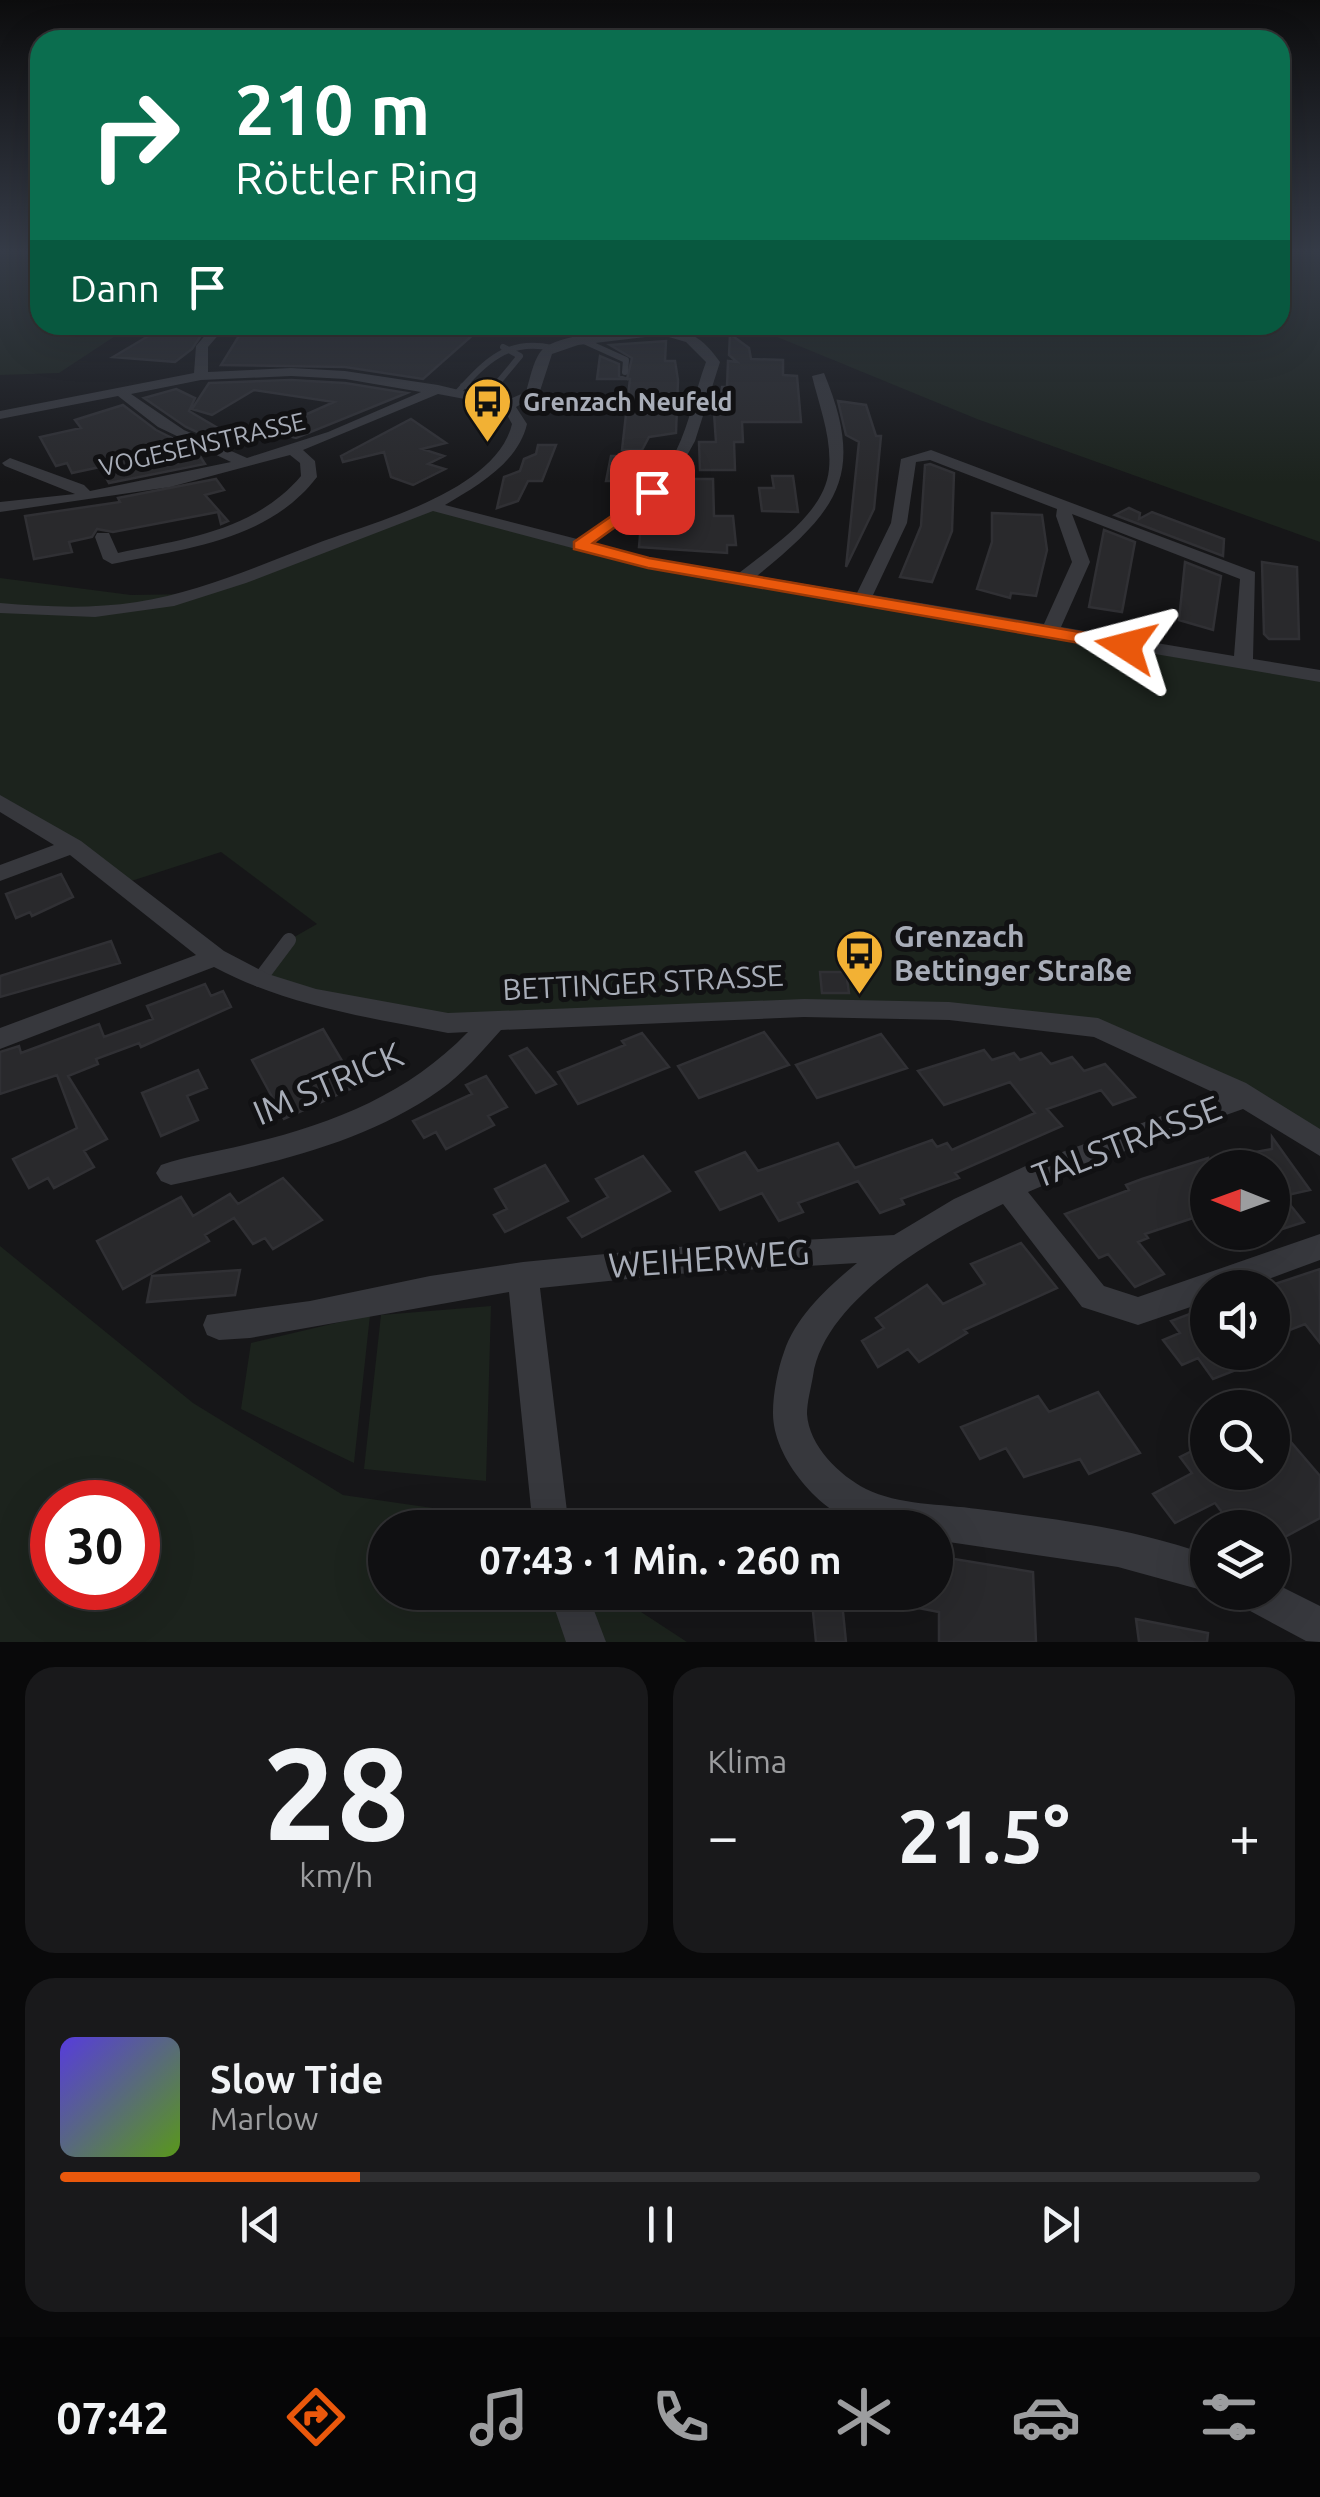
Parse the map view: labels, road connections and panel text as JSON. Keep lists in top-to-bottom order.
{
  "streets": {
    "street": [
      "VOGESENSTRASSE",
      "BETTINGER STRASSE",
      "IM STRICK",
      "TALSTRASSE",
      "WEIHERWEG"
    ]
  },
  "crossings": [
    ["BETTINGER STRASSE", "IM STRICK"],
    ["BETTINGER STRASSE", "TALSTRASSE"],
    ["TALSTRASSE", "WEIHERWEG"]
  ],
  "places": {
    "bus stop": ["Grenzach Neufeld", "Grenzach Bettinger Straße"]
  },
  "north": "left",
  "page": {
    "turn": ["210 m", "Röttler Ring"],
    "then": "Dann",
    "limit": "30",
    "trip": "07:43 · 1 Min. · 260 m",
    "tile": [
      ["28", "km/h"],
      "Klima"
    ],
    "heat": ["−", "21.5°", "+"],
    "song": ["Slow Tide", "Marlow"],
    "tabs": "07:42"
  }
}
